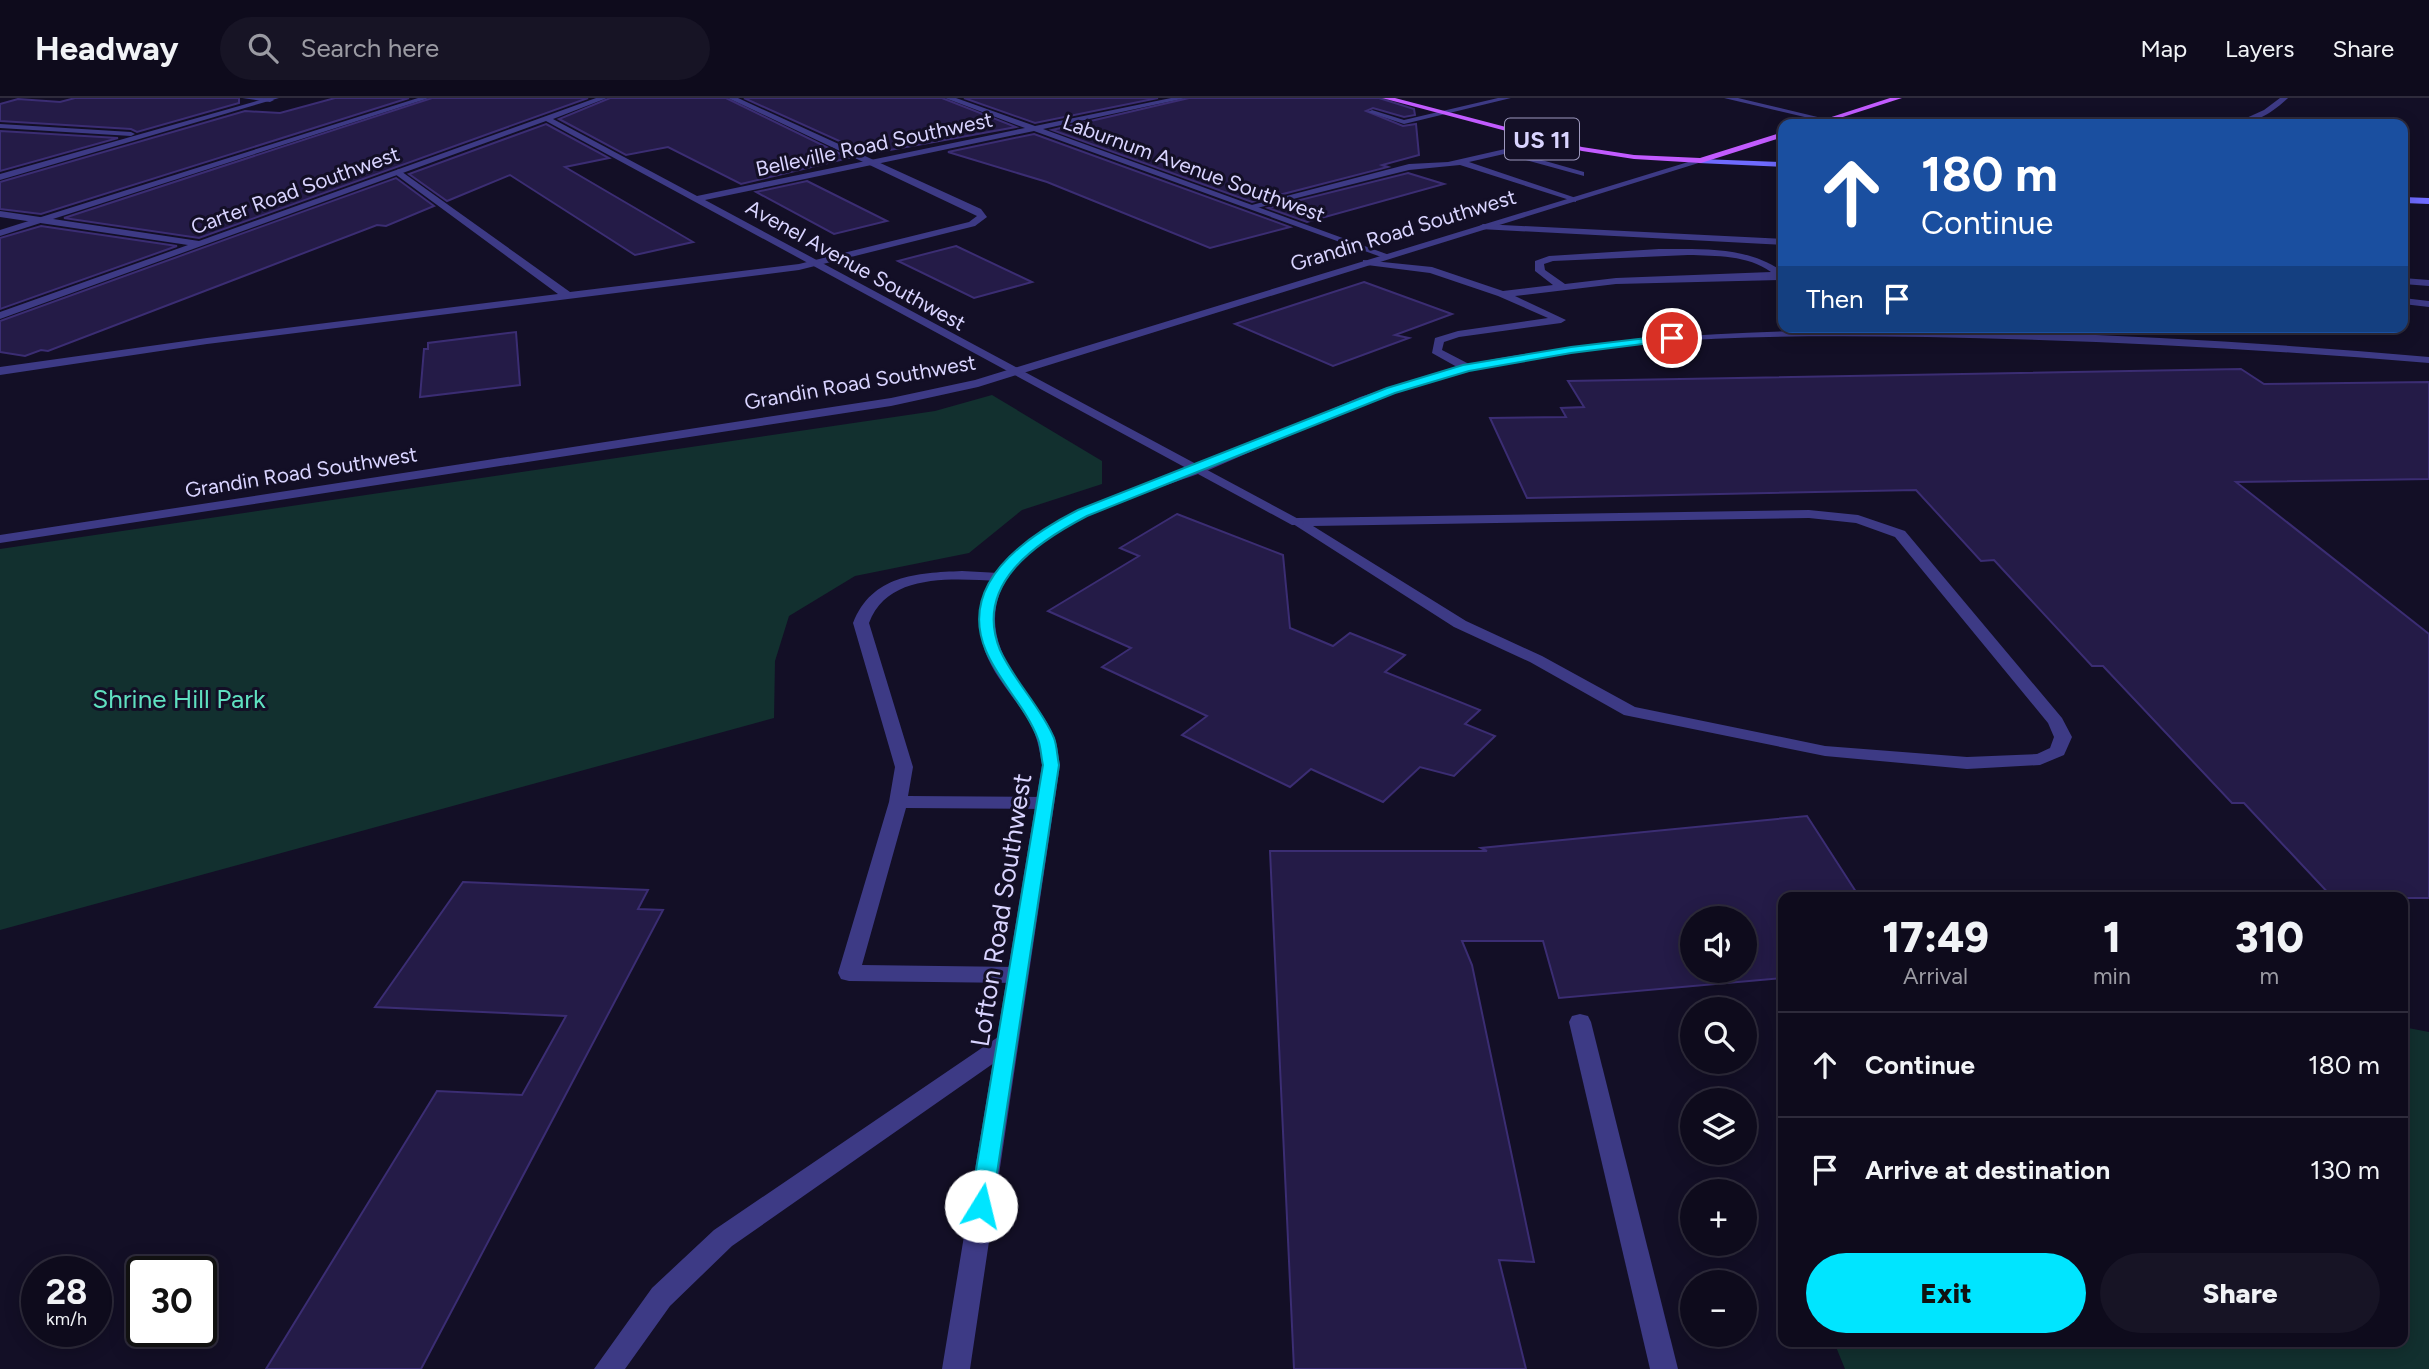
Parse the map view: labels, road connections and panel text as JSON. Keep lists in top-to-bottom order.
{
  "streets": {
    "main road": ["US 11", "Grandin Road Southwest"],
    "street": [
      "Belleville Road Southwest",
      "Laburnum Avenue Southwest",
      "Carter Road Southwest",
      "Avenel Avenue Southwest",
      "Lofton Road Southwest"
    ]
  },
  "crossings": [
    ["US 11", "Grandin Road Southwest"],
    ["Belleville Road Southwest", "Laburnum Avenue Southwest"],
    ["Belleville Road Southwest", "Avenel Avenue Southwest"],
    ["Laburnum Avenue Southwest", "Grandin Road Southwest"],
    ["Carter Road Southwest", "Avenel Avenue Southwest"],
    ["Grandin Road Southwest", "Avenel Avenue Southwest"],
    ["Avenel Avenue Southwest", "Lofton Road Southwest"]
  ],
  "parks": ["Shrine Hill Park"],
  "page": {
    "header": "Headway",
    "search": "Search here",
    "nav": ["Map", "Layers", "Share"],
    "turn": ["180 m", "Continue"],
    "then": "Then",
    "eta": [
      "17:49",
      "Arrival",
      "1",
      "min",
      "310",
      "m"
    ],
    "map_buttons": ["+", "−"],
    "list": [
      {
        "name": "Continue",
        "value": "180 m"
      },
      {
        "name": "Arrive at destination",
        "value": "130 m"
      }
    ],
    "buttons": ["Exit", "Share"],
    "speed": "28 km/h",
    "limit": "30"
  }
}
